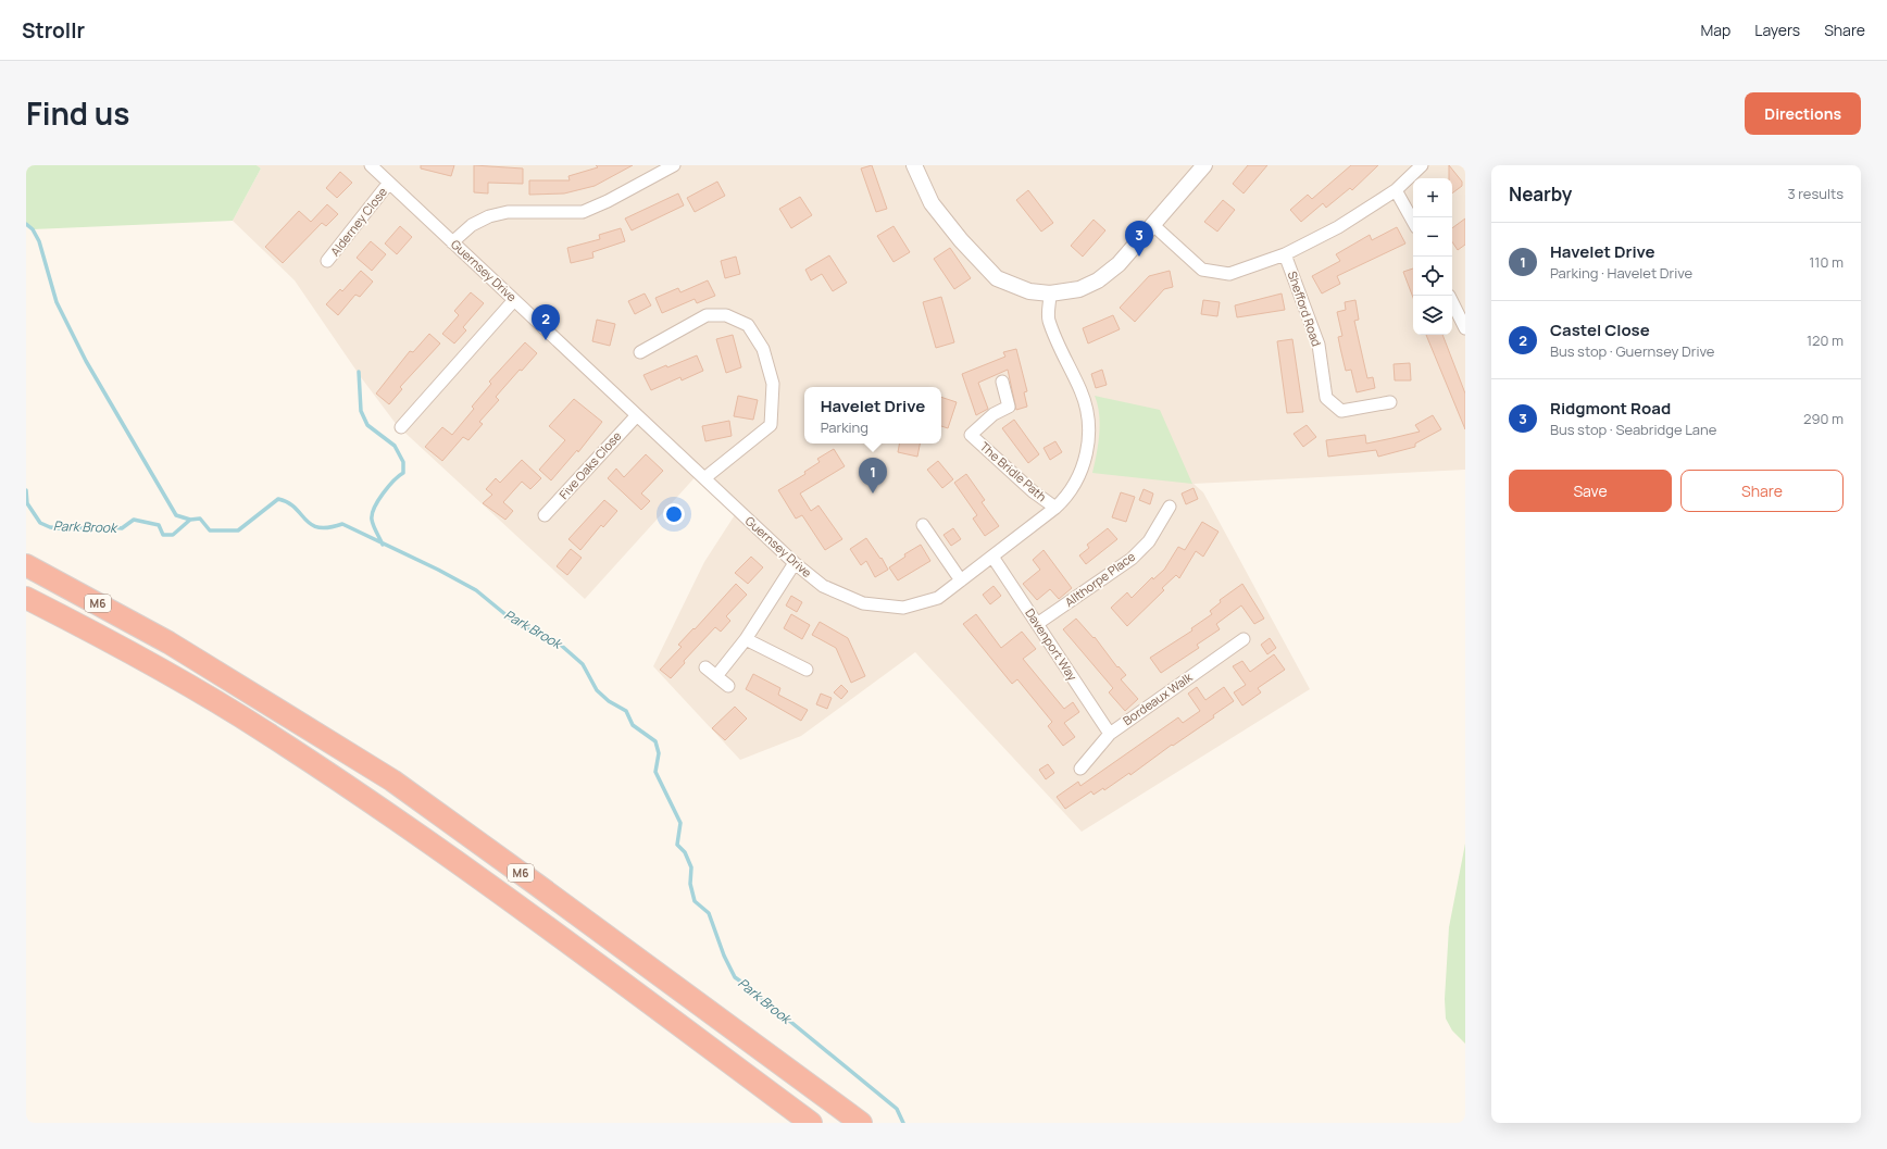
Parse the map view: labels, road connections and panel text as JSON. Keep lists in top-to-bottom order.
{
  "streets": {
    "highway": ["M6"],
    "street": [
      "Alderney Close",
      "Guernsey Drive",
      "Shefford Road",
      "Five Oaks Close",
      "The Bridle Path",
      "Allthorpe Place",
      "Davenport Way",
      "Bordeaux Walk"
    ]
  },
  "crossings": [
    ["Alderney Close", "Guernsey Drive"],
    ["Guernsey Drive", "Five Oaks Close"],
    ["Guernsey Drive", "The Bridle Path"],
    ["Guernsey Drive", "Davenport Way"],
    ["Allthorpe Place", "Davenport Way"],
    ["Davenport Way", "Bordeaux Walk"]
  ],
  "water": ["Park Brook"],
  "page": {
    "header": "Strollr",
    "nav": ["Map", "Layers", "Share"],
    "title": "Find us",
    "buttons": [
      "Directions",
      ["Save", "Share"]
    ],
    "heading": ["Nearby", "3 results"],
    "map_buttons": ["+", "−"],
    "pins": ["3", "2", "1"],
    "list": [
      {
        "mark": "1",
        "name": "Havelet Drive",
        "note": "Parking · Havelet Drive",
        "value": "110 m"
      },
      {
        "mark": "2",
        "name": "Castel Close",
        "note": "Bus stop · Guernsey Drive",
        "value": "120 m"
      },
      {
        "mark": "3",
        "name": "Ridgmont Road",
        "note": "Bus stop · Seabridge Lane",
        "value": "290 m"
      }
    ],
    "popup": ["Havelet Drive", "Parking"]
  }
}
